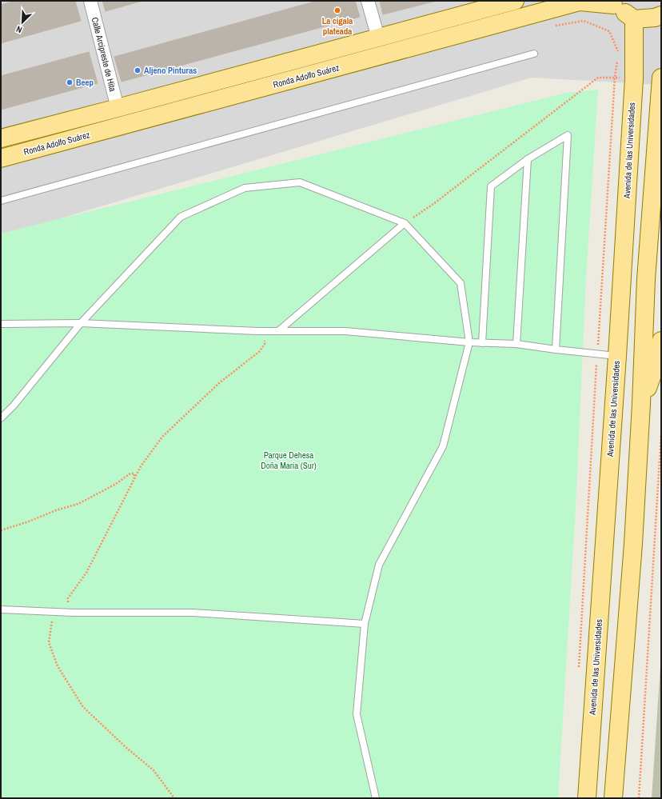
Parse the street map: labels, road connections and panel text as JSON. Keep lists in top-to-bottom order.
{
  "streets": {
    "main road": ["Ronda Adolfo Suárez", "Avenida de las Universidades"],
    "street": ["Calle Arcipreste de Hita"]
  },
  "crossings": [
    ["Calle Arcipreste de Hita", "Ronda Adolfo Suárez"]
  ],
  "parks": ["Parque Dehesa Doña María (Sur)"],
  "places": ["La cigala plateada", "Aljeno Pinturas", "Beep"],
  "north": "bottom left"
}
